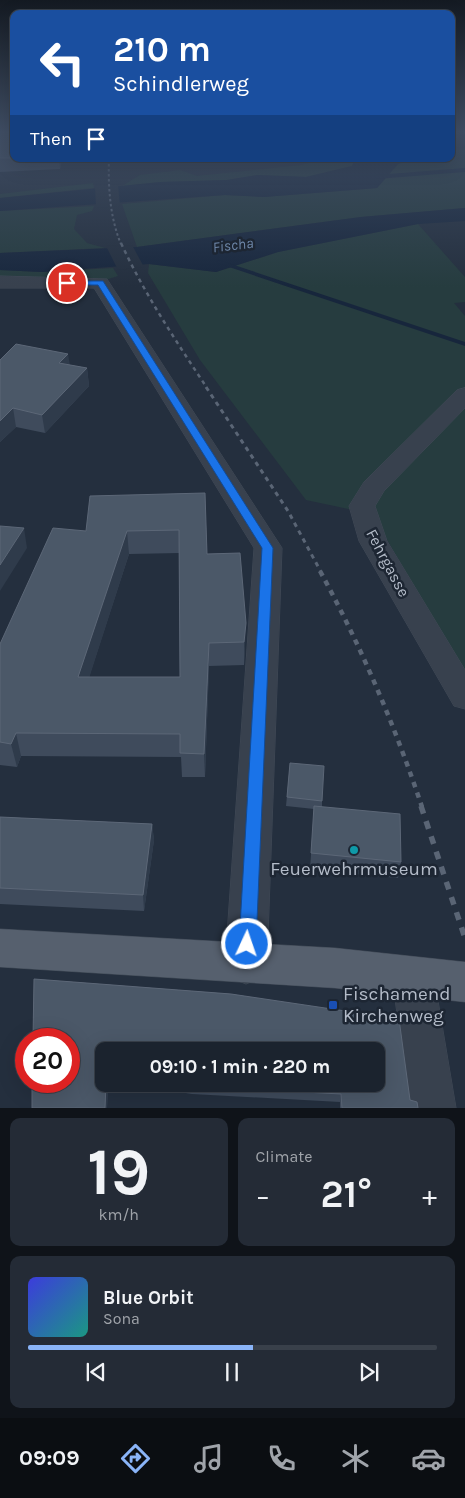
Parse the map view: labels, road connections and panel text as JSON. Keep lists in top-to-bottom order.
{
  "streets": {
    "street": ["Fehrgasse"]
  },
  "water": ["Fischa"],
  "places": {
    "other": ["Feuerwehrmuseum"],
    "transit": ["Fischamend Kirchenweg"]
  },
  "page": {
    "turn": ["210 m", "Schindlerweg"],
    "then": "Then",
    "limit": "20",
    "trip": "09:10 · 1 min · 220 m",
    "tile": [
      ["19", "km/h"],
      "Climate"
    ],
    "heat": ["−", "21°", "+"],
    "song": ["Blue Orbit", "Sona"],
    "tabs": "09:09"
  }
}
